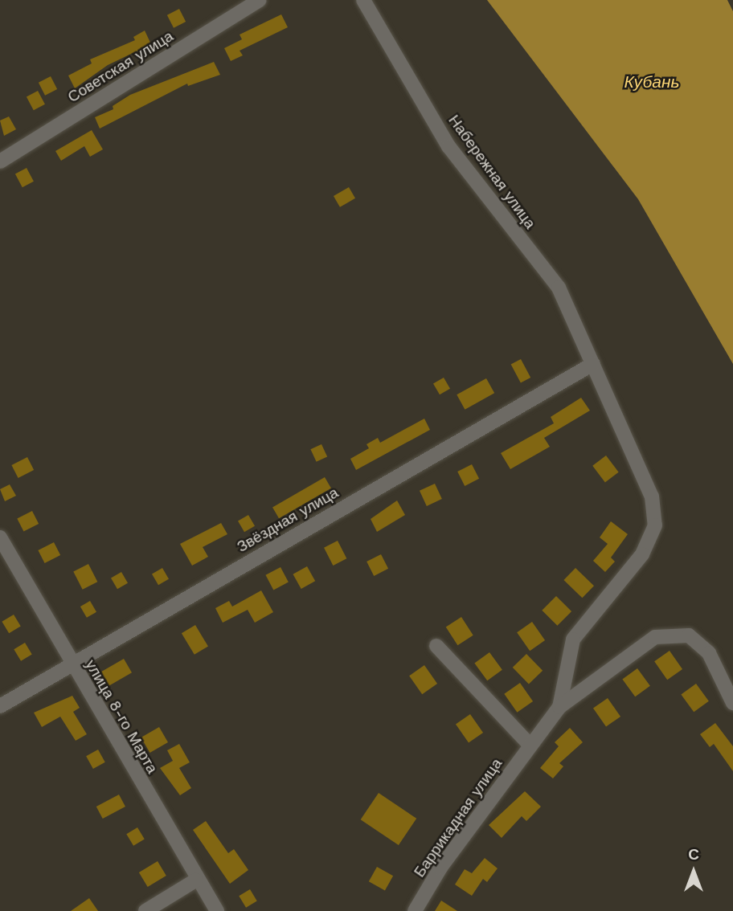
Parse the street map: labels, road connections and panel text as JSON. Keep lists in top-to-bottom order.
{
  "streets": {
    "street": [
      "Советская улица",
      "Набережная улица",
      "Звёздная улица",
      "улица 8-го Марта",
      "Баррикадная улица"
    ]
  },
  "crossings": [
    ["Набережная улица", "Звёздная улица"],
    ["Набережная улица", "Баррикадная улица"],
    ["Звёздная улица", "улица 8-го Марта"],
    ["Звёздная улица", "Баррикадная улица"]
  ],
  "water": ["Кубань"],
  "north": "top"
}
